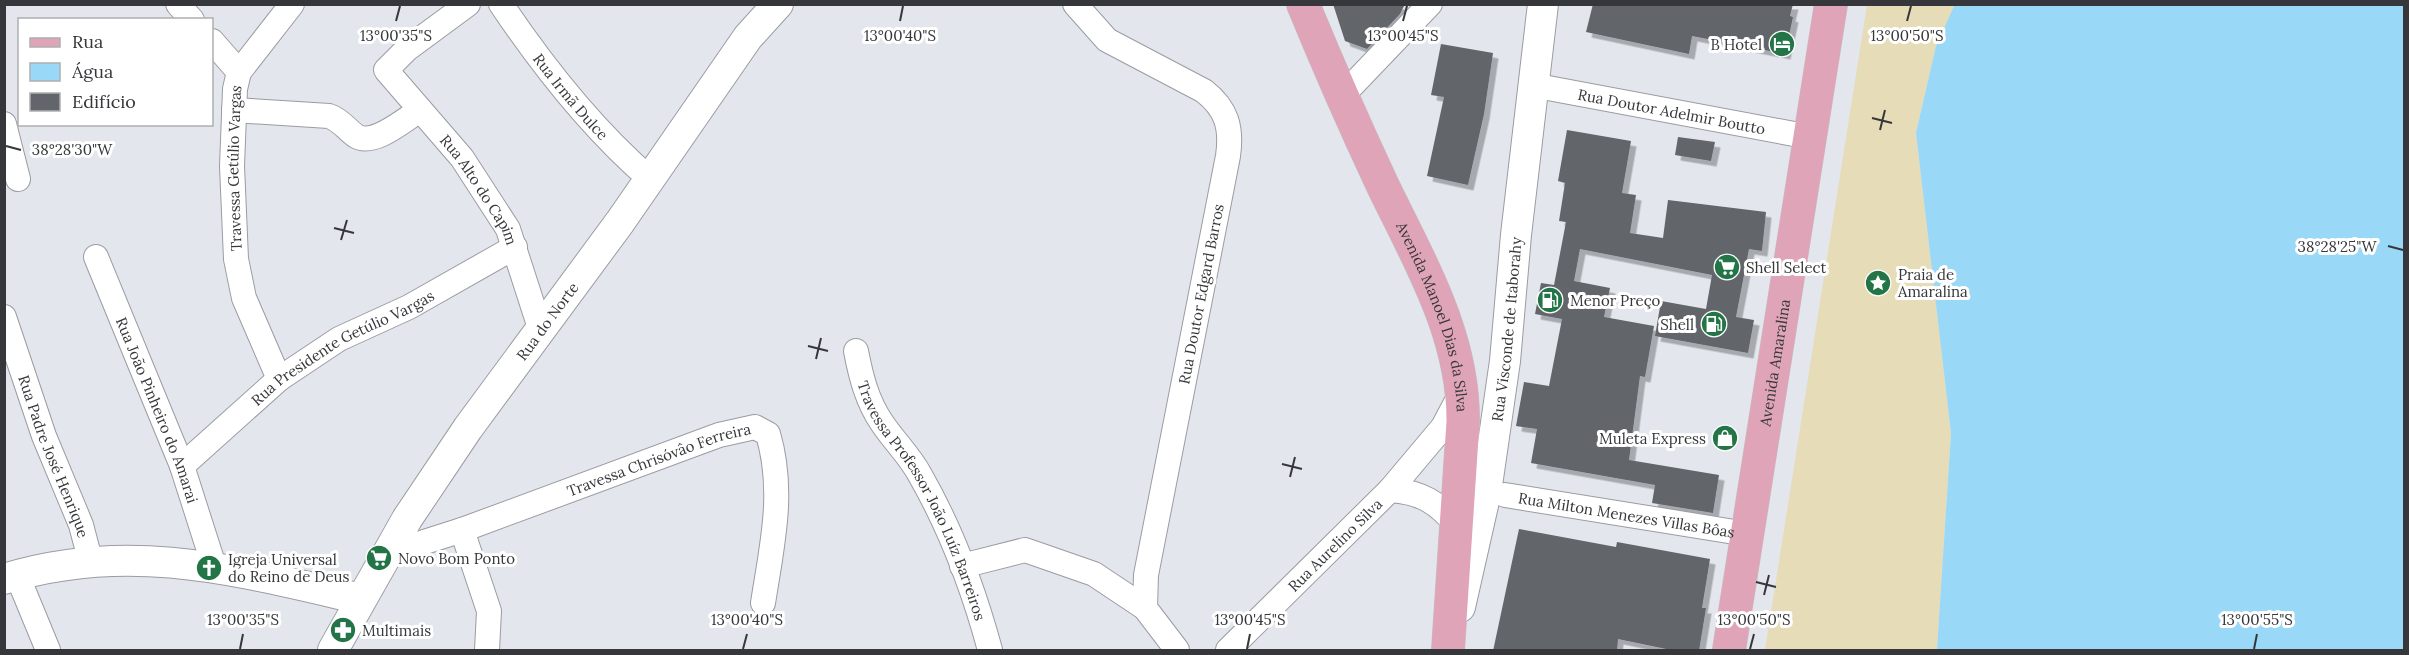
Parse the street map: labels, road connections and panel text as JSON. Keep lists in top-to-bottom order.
{
  "streets": {
    "main road": ["Avenida Manoel Dias da Silva", "Avenida Amaralina"],
    "street": [
      "Rua Irmã Dulce",
      "Rua Doutor Adelmir Boutto",
      "Travessa Getúlio Vargas",
      "Rua Alto do Capim",
      "Rua Doutor Edgard Barros",
      "Rua do Norte",
      "Rua Visconde de Itaborahy",
      "Rua Presidente Getúlio Vargas",
      "Rua João Pinheiro do Amarai",
      "Rua Padre José Henrique",
      "Travessa Chrisóvâo Ferreira",
      "Travessa Professor João Luíz Barreiros",
      "Rua Milton Menezes Villas Bôas",
      "Rua Aurelino Silva"
    ]
  },
  "crossings": [
    ["Rua Irmã Dulce", "Rua do Norte"],
    ["Rua Doutor Adelmir Boutto", "Rua Visconde de Itaborahy"],
    ["Rua Doutor Adelmir Boutto", "Avenida Amaralina"],
    ["Travessa Getúlio Vargas", "Rua Presidente Getúlio Vargas"],
    ["Rua Alto do Capim", "Rua do Norte"],
    ["Rua Alto do Capim", "Rua Presidente Getúlio Vargas"],
    ["Avenida Manoel Dias da Silva", "Rua Visconde de Itaborahy"],
    ["Avenida Manoel Dias da Silva", "Rua Aurelino Silva"],
    ["Rua do Norte", "Travessa Chrisóvâo Ferreira"],
    ["Rua Presidente Getúlio Vargas", "Rua João Pinheiro do Amarai"],
    ["Avenida Amaralina", "Rua Milton Menezes Villas Bôas"]
  ],
  "places": {
    "hotel": ["B Hotel"],
    "supermarket": ["Shell Select", "Novo Bom Ponto"],
    "place": ["Praia de Amaralina"],
    "fuel station": ["Menor Preço", "Shell"],
    "shop": ["Muleta Express"],
    "church": ["Igreja Universal do Reino de Deus"],
    "pharmacy": ["Multimais"]
  },
  "legend": ["Rua", "Água", "Edifício"],
  "coordinates": [
    "13°00'35\"S",
    "13°00'40\"S",
    "13°00'45\"S",
    "13°00'50\"S",
    "38°28'30\"W",
    "38°28'25\"W",
    "13°00'55\"S"
  ]
}
